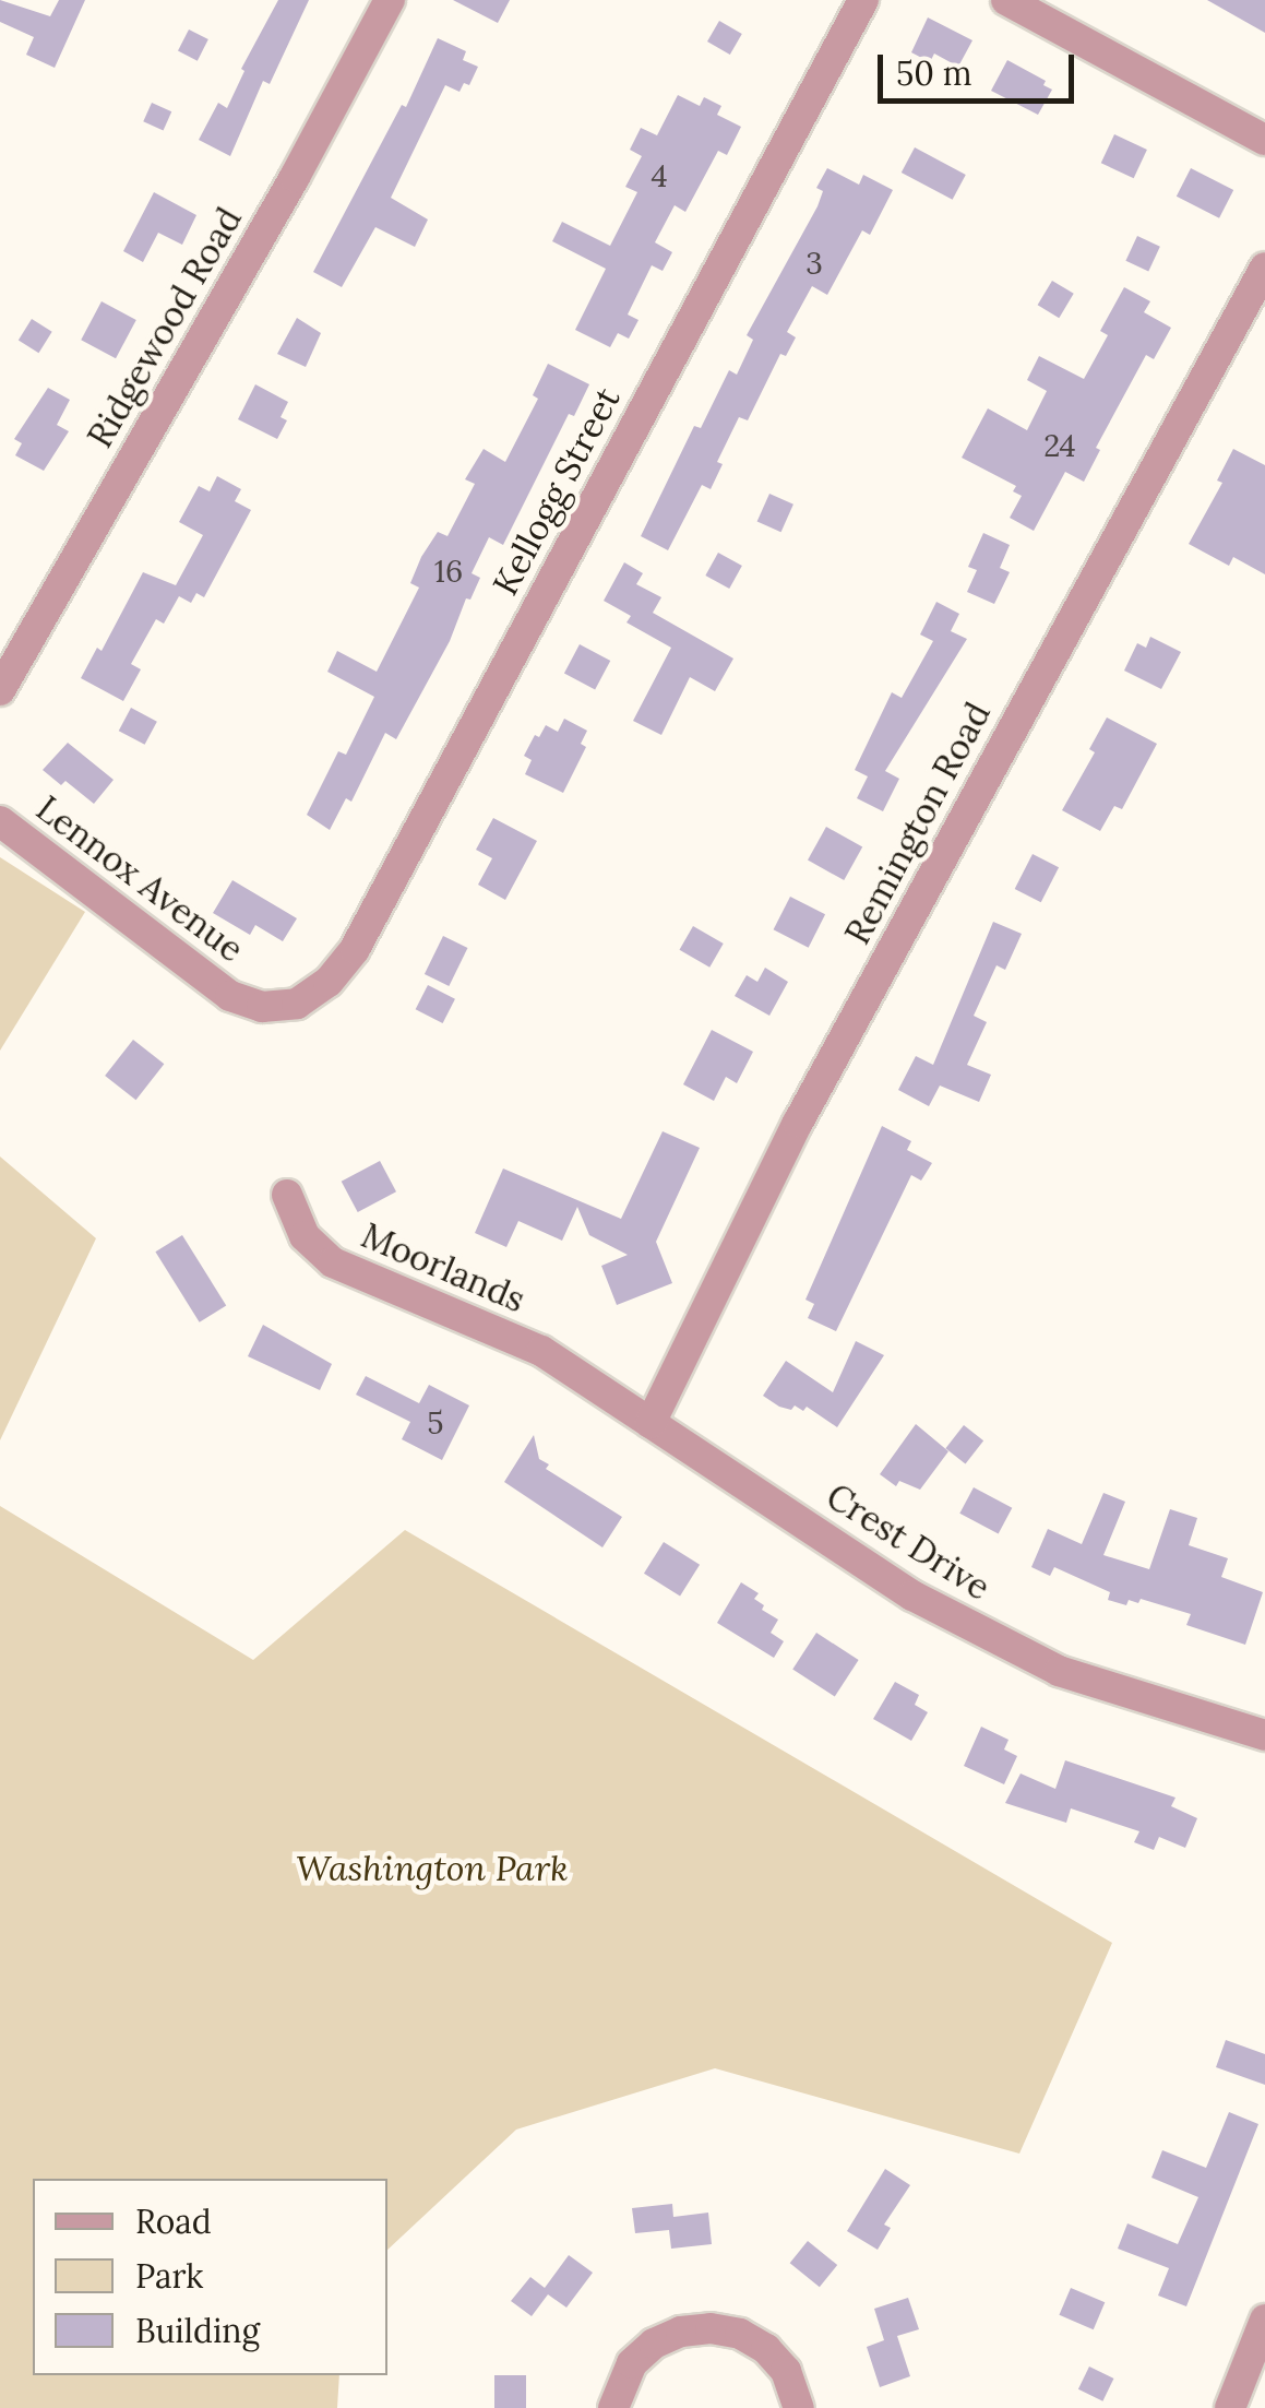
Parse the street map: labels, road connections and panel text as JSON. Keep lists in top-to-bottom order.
{
  "streets": {
    "street": [
      "Ridgewood Road",
      "Kellogg Street",
      "Remington Road",
      "Lennox Avenue",
      "Moorlands",
      "Crest Drive"
    ]
  },
  "crossings": [
    ["Kellogg Street", "Lennox Avenue"],
    ["Remington Road", "Crest Drive"],
    ["Moorlands", "Crest Drive"]
  ],
  "parks": ["Washington Park"],
  "house_numbers": [
    "4",
    "3",
    "24",
    "16",
    "5"
  ],
  "legend": ["Road", "Park", "Building"],
  "scale_bar": "50 m"
}
